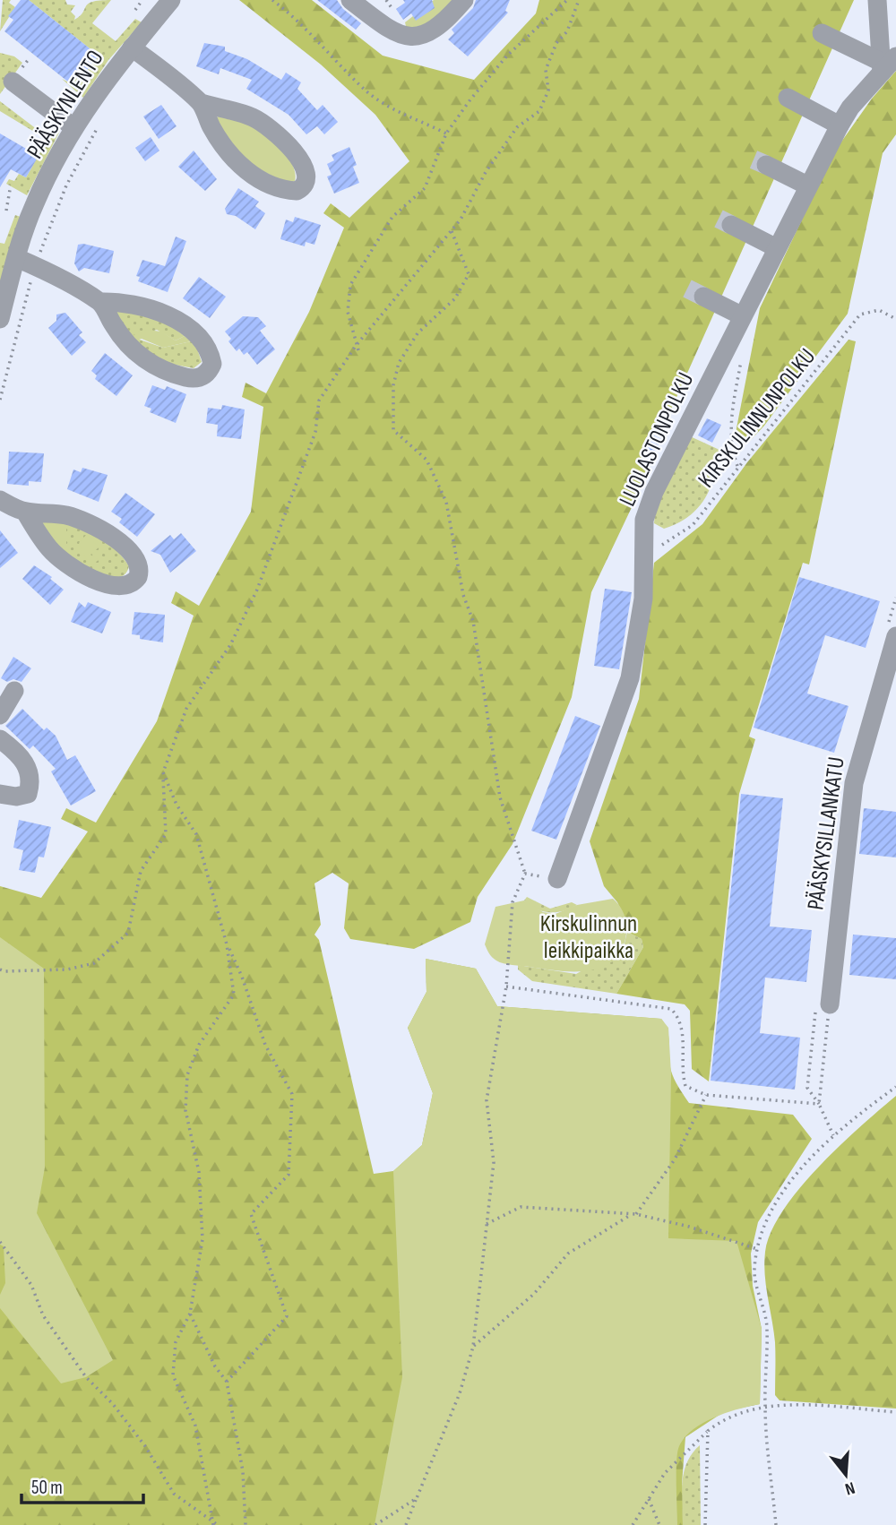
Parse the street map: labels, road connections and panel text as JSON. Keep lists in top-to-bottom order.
{
  "streets": {
    "street": ["PÄÄSKYNLENTO", "LUOLASTONPOLKU", "PÄÄSKYSILLANKATU"],
    "path": ["KIRSKULINNUNPOLKU"]
  },
  "crossings": [
    ["KIRSKULINNUNPOLKU", "LUOLASTONPOLKU"]
  ],
  "parks": ["Kirskulinnun leikkipaikka"],
  "scale_bar": "50 m",
  "north": "bottom"
}
